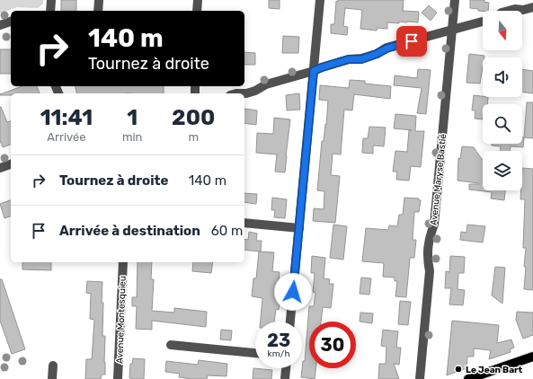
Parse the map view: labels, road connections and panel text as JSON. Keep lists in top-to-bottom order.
{
  "streets": {
    "street": ["Avenue Maryse Bastié", "Avenue Montesquieu"]
  },
  "places": ["Le Jean Bart"],
  "north": "bottom",
  "page": {
    "turn": ["140 m", "Tournez à droite"],
    "eta": [
      "11:41",
      "Arrivée",
      "1",
      "min",
      "200",
      "m"
    ],
    "list": [
      {
        "name": "Tournez à droite",
        "value": "140 m"
      },
      {
        "name": "Arrivée à destination",
        "value": "60 m"
      }
    ],
    "speed": "23 km/h",
    "limit": "30"
  }
}
